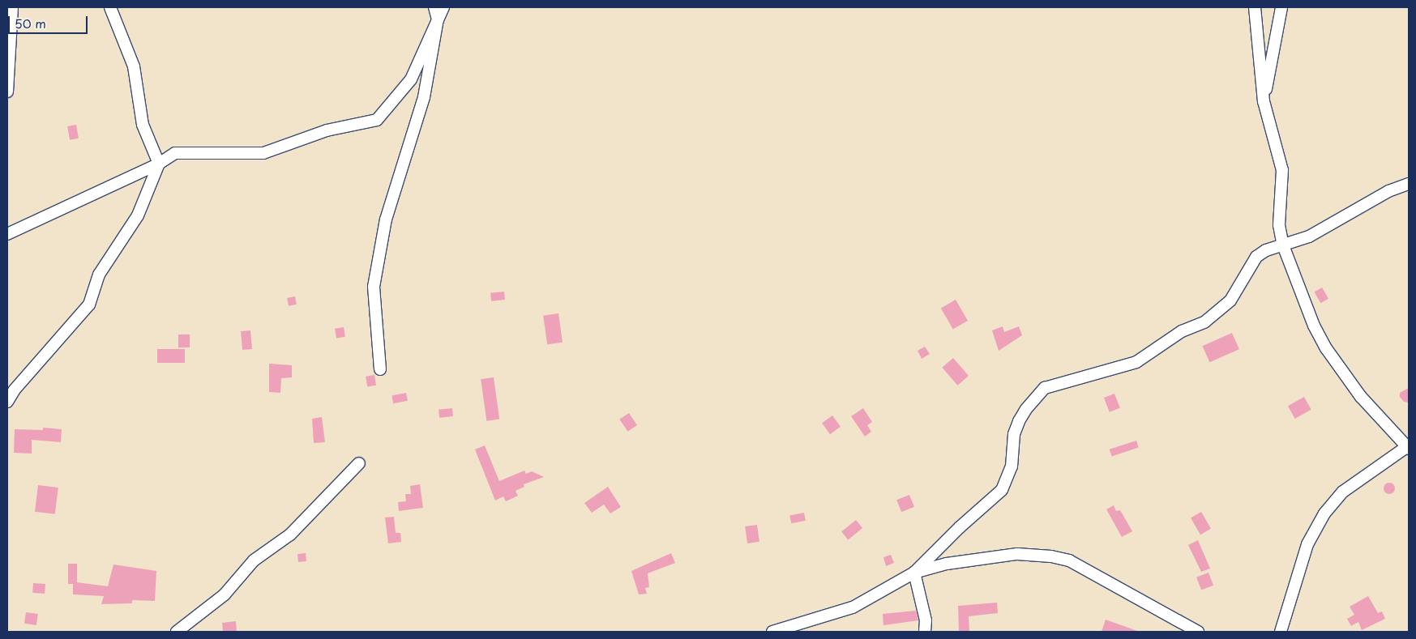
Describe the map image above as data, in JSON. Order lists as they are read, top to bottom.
{
  "scale_bar": "50 m"
}
